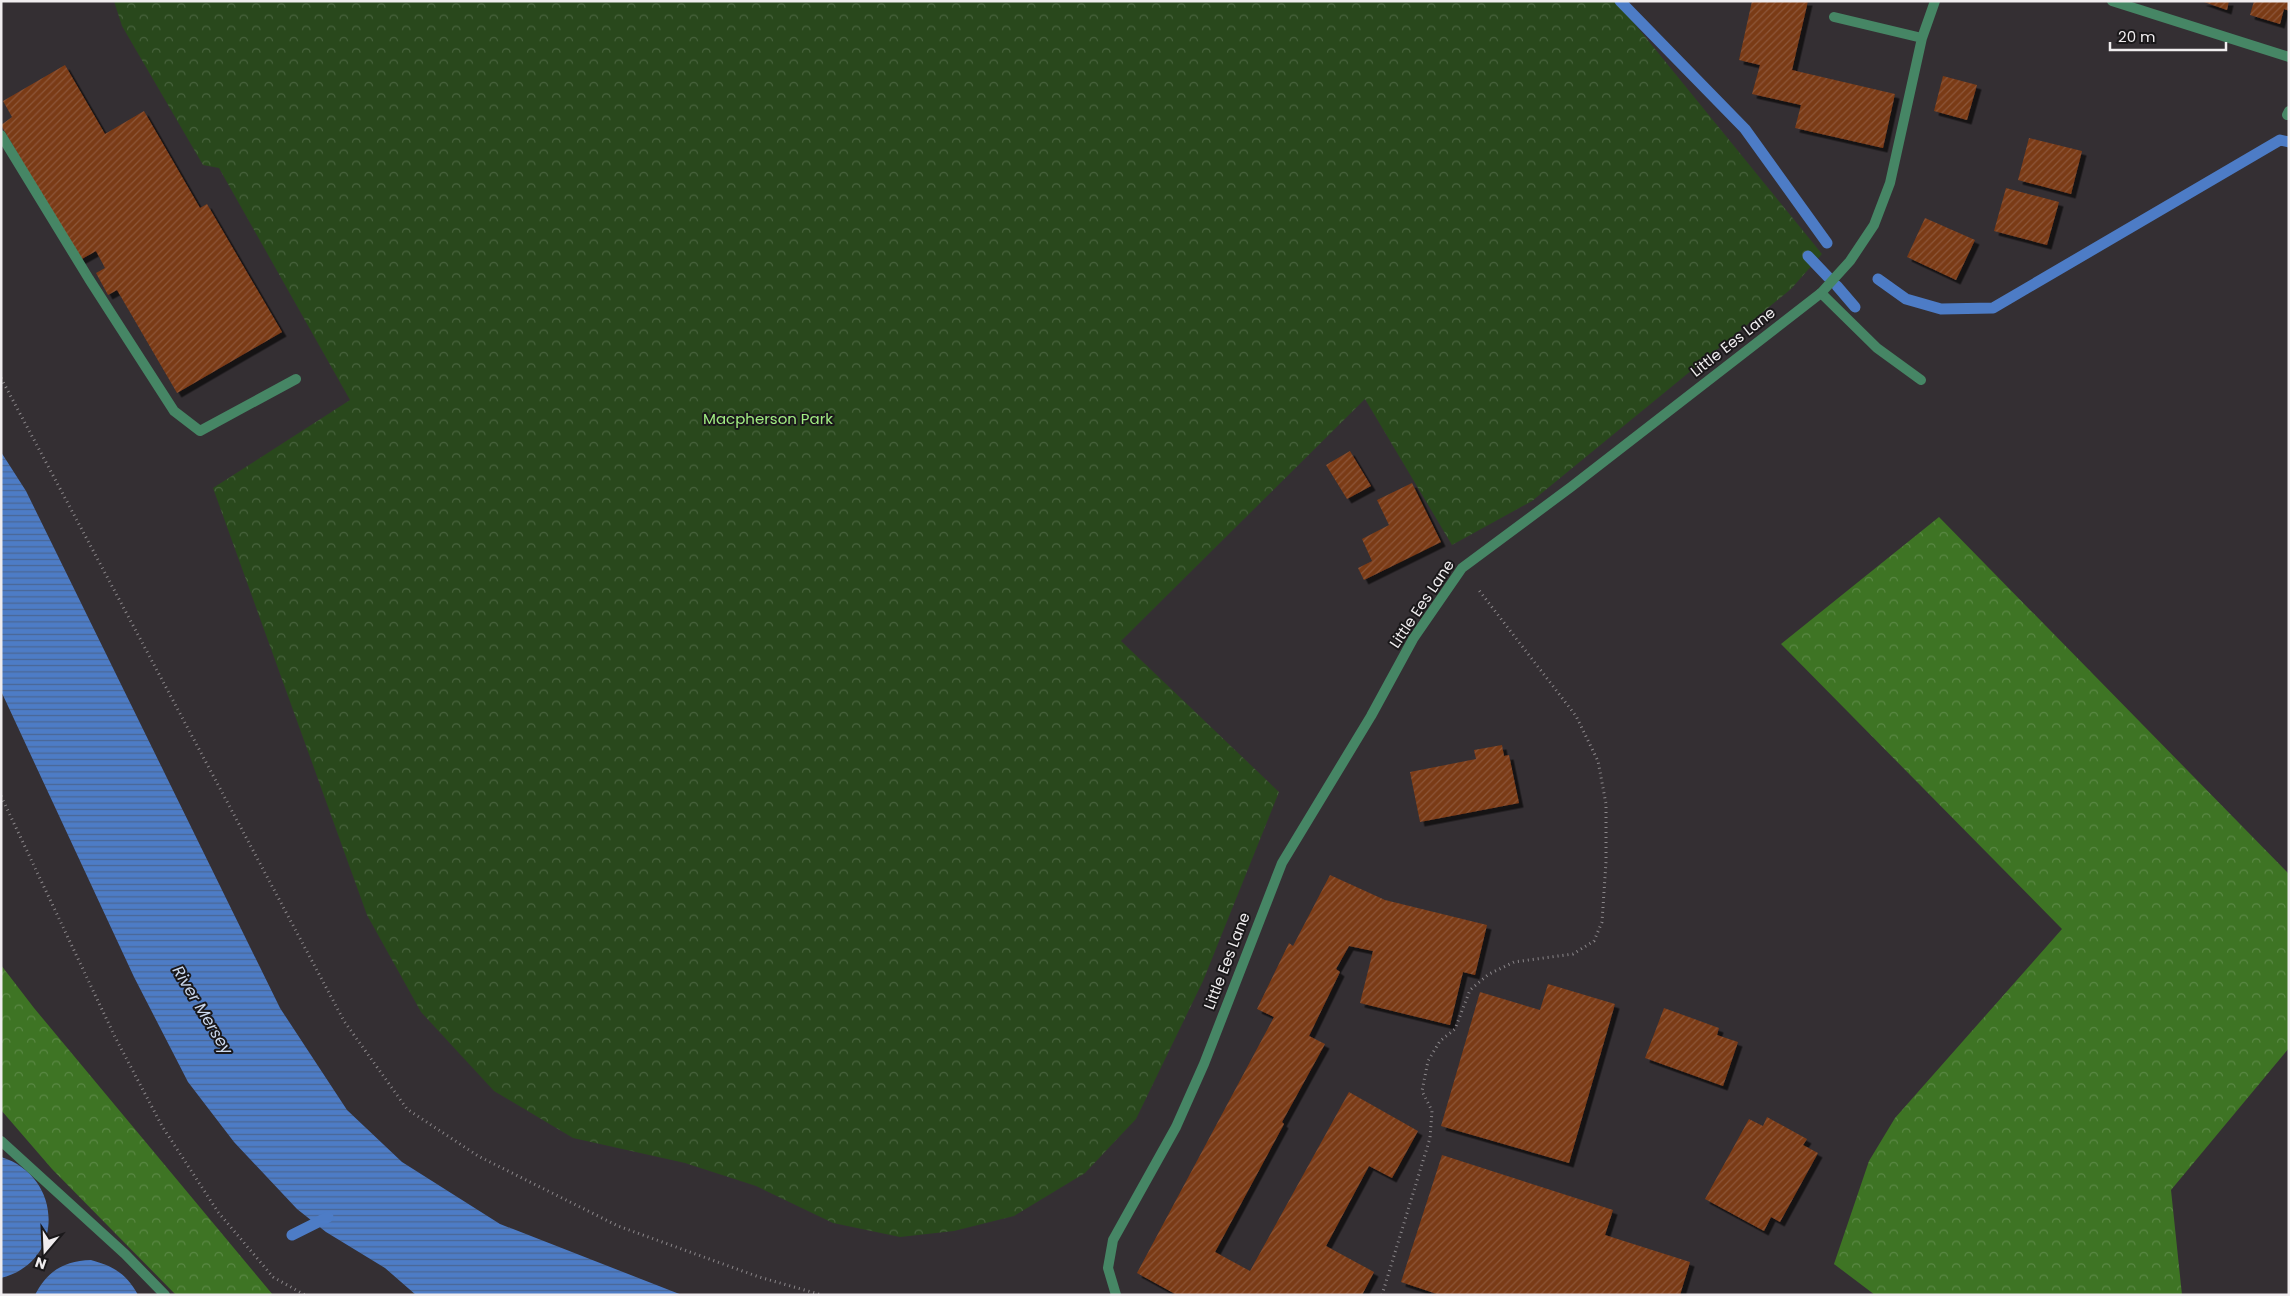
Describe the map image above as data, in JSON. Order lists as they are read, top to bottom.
{
  "streets": {
    "street": ["Little Ees Lane"]
  },
  "water": ["River Mersey"],
  "parks": ["Macpherson Park"],
  "scale_bar": "20 m",
  "north": "bottom"
}
